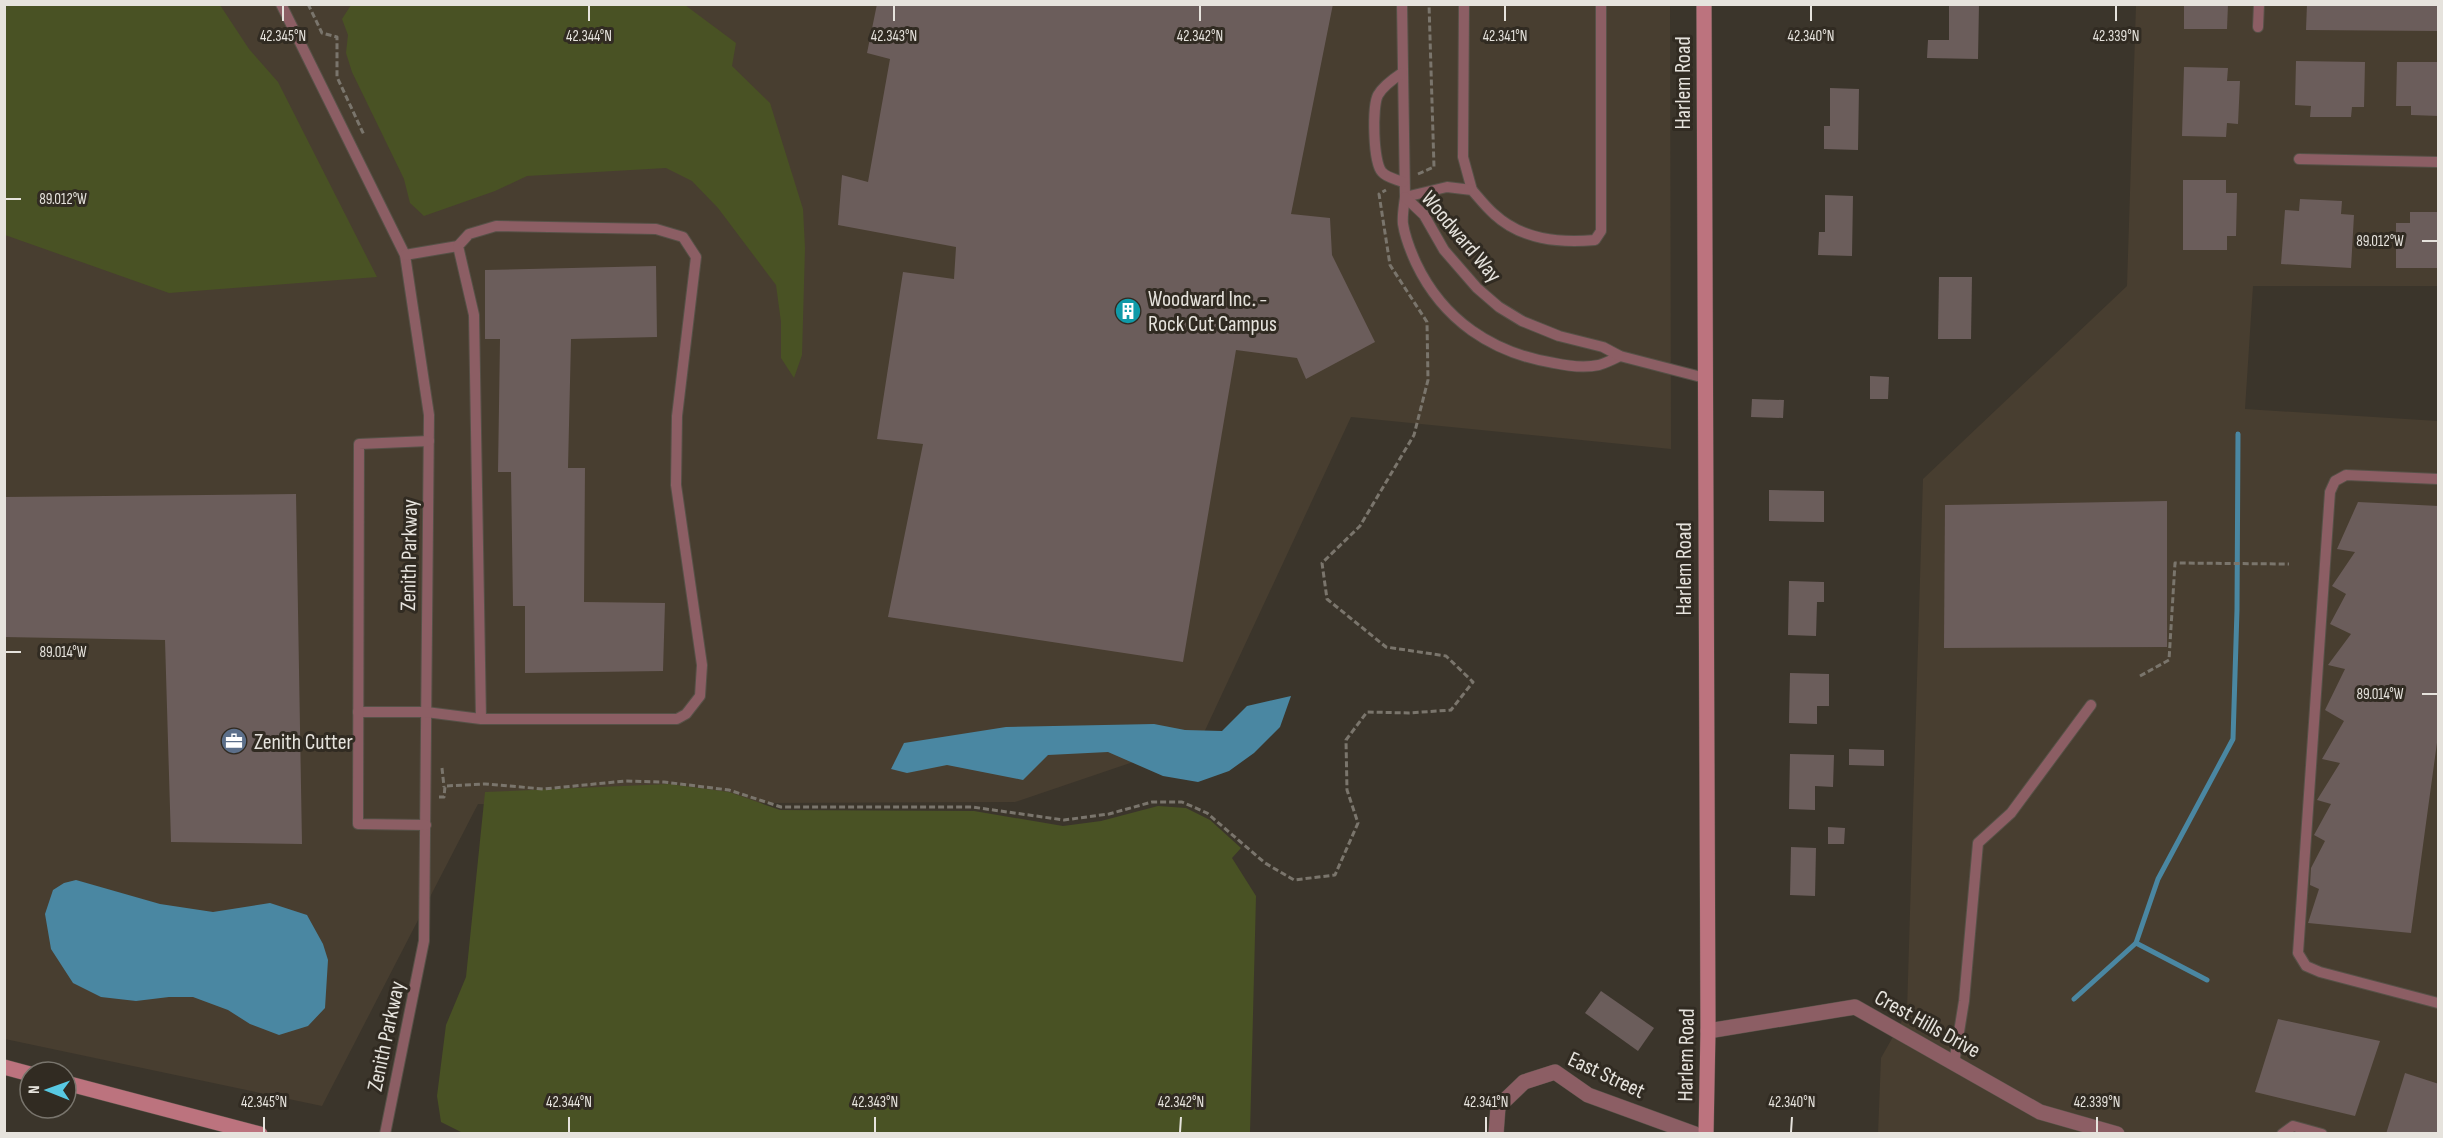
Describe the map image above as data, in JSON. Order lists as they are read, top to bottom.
{
  "streets": {
    "main road": ["Harlem Road"],
    "street": ["Crest Hills Drive", "East Street"],
    "lane": ["Woodward Way", "Zenith Parkway"]
  },
  "crossings": [
    ["Harlem Road", "Woodward Way"],
    ["Harlem Road", "Crest Hills Drive"]
  ],
  "places": {
    "building": ["Woodward Inc. - Rock Cut Campus"],
    "office": ["Zenith Cutter"]
  },
  "north": "left",
  "coordinates": [
    "42.345°N",
    "42.344°N",
    "42.343°N",
    "42.342°N",
    "42.341°N",
    "42.340°N",
    "42.339°N",
    "89.012°W",
    "89.014°W"
  ]
}
